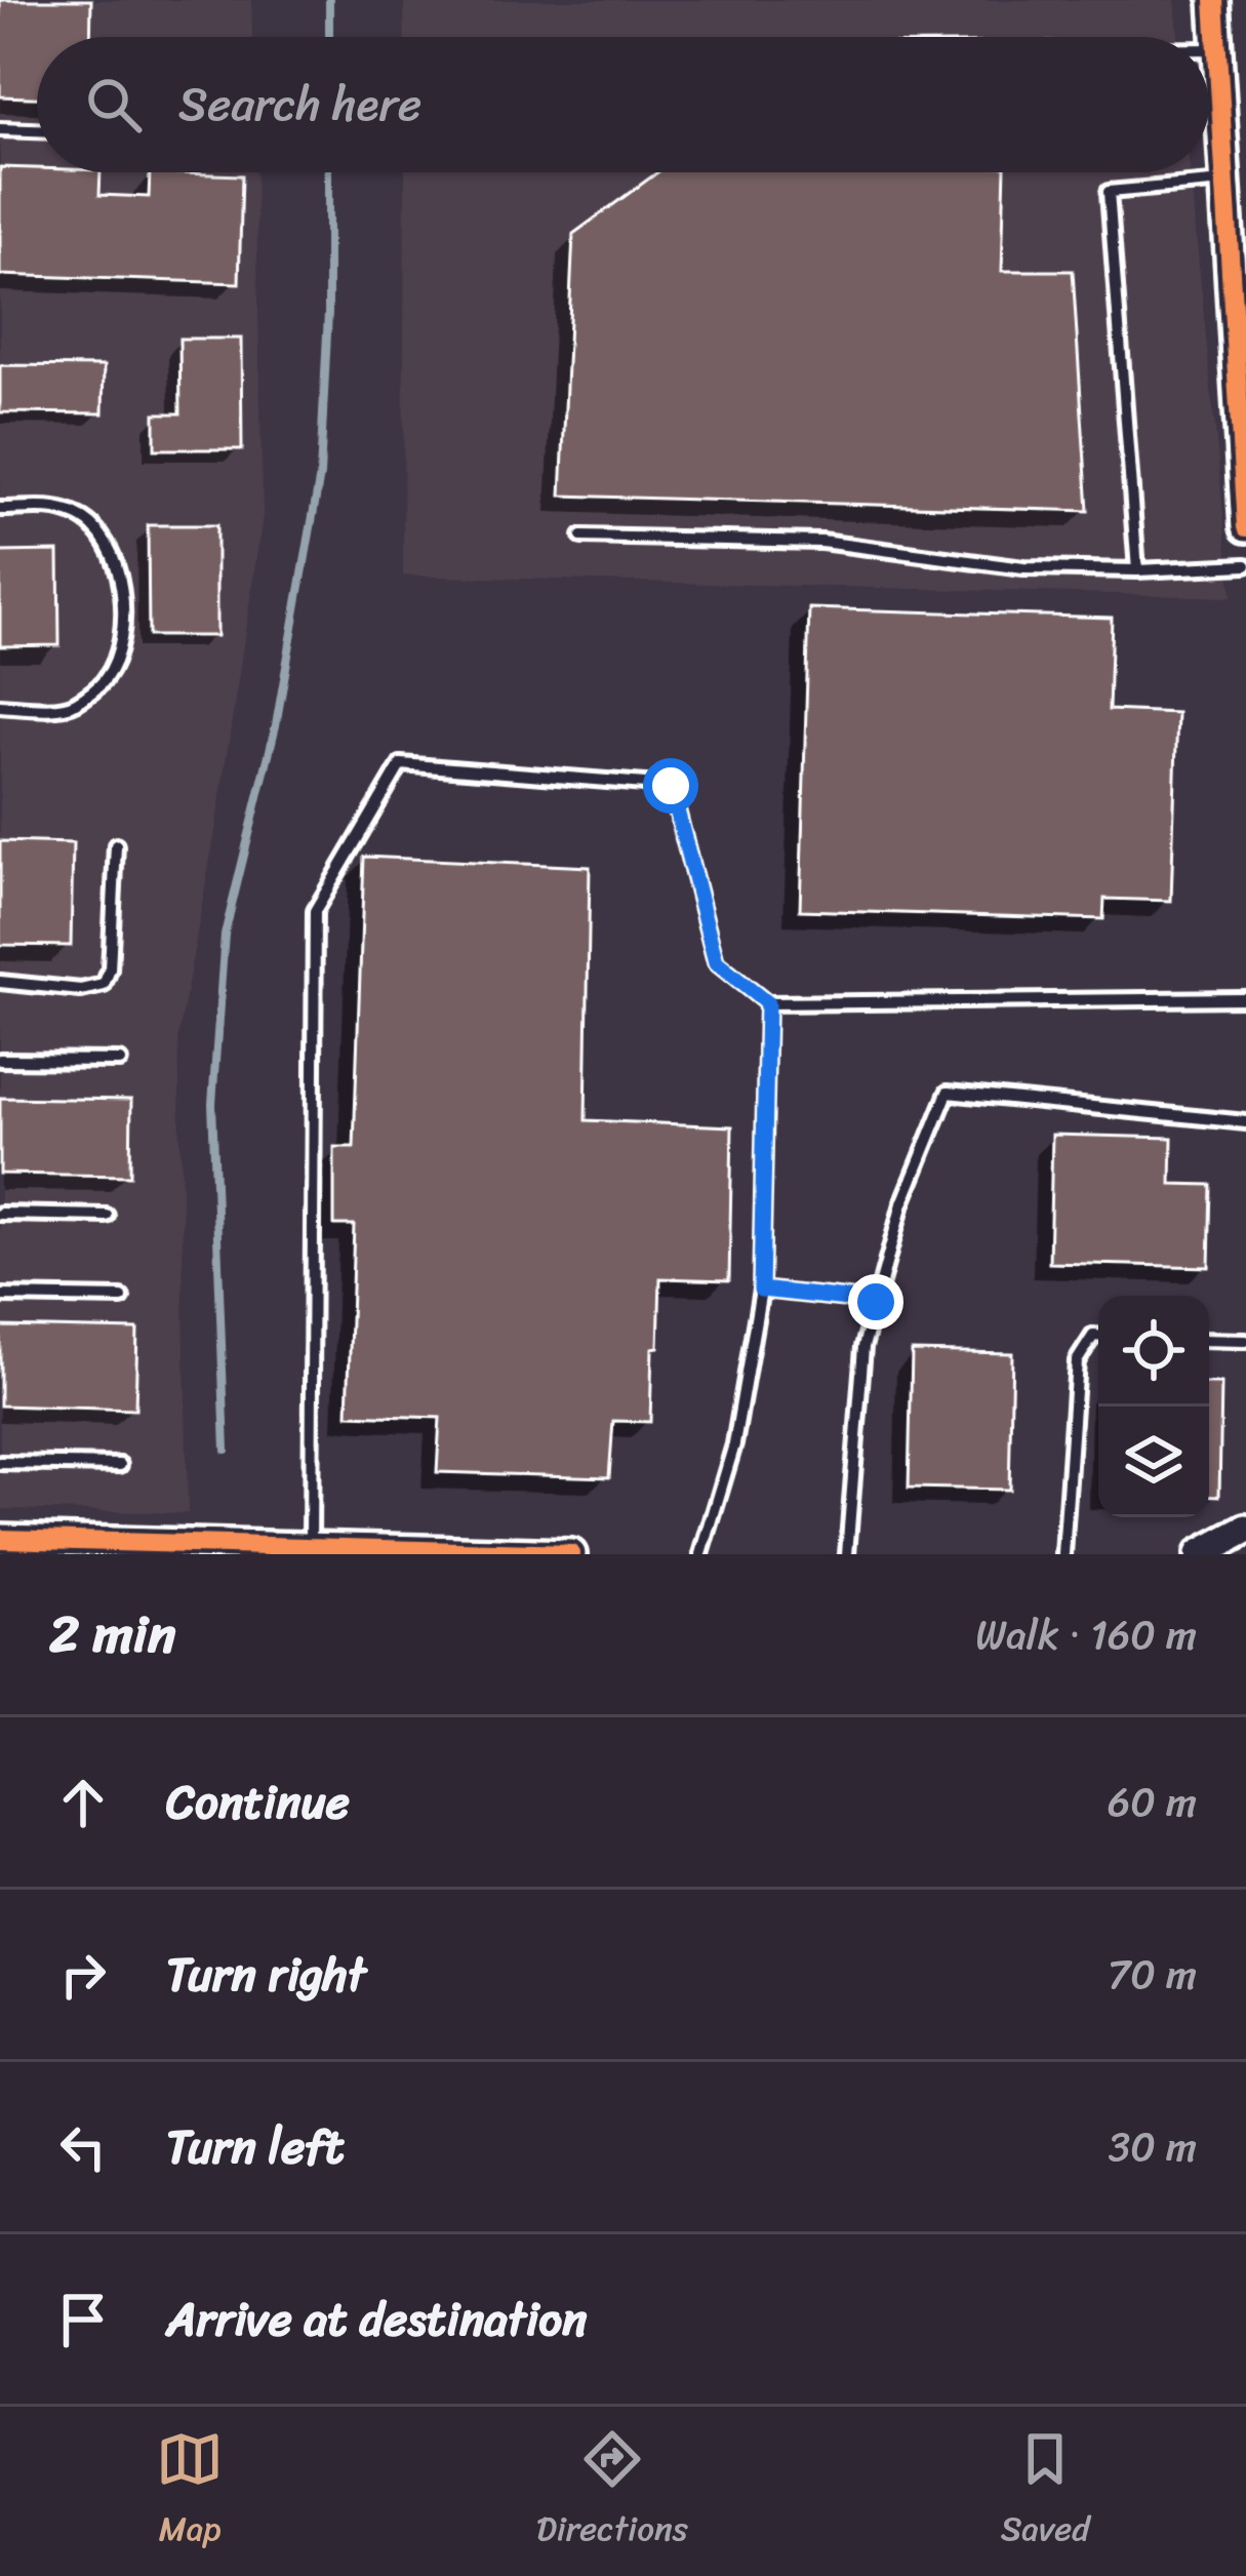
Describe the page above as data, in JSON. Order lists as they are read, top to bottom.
{
  "page": {
    "search": "Search here",
    "heading": ["2 min", "Walk · 160 m"],
    "list": [
      ["Continue", "60 m"],
      ["Turn right", "70 m"],
      ["Turn left", "30 m"],
      "Arrive at destination"
    ],
    "nav": ["Map", "Directions", "Saved"]
  }
}
